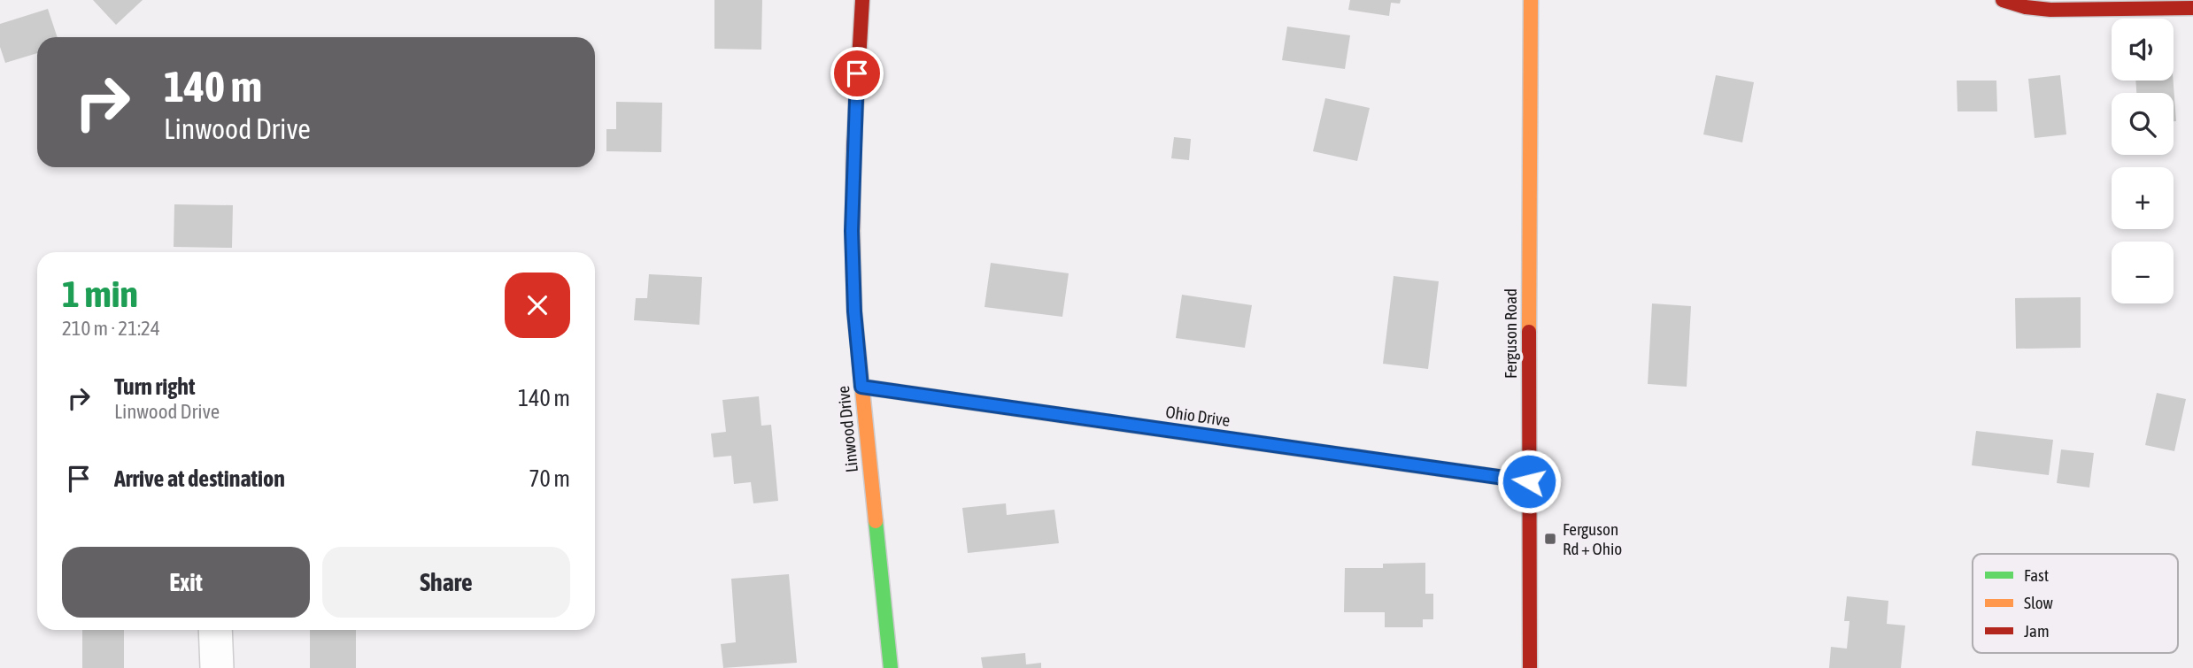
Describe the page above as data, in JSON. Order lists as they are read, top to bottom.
{
  "streets": {
    "street": ["Ferguson Road", "Ohio Drive", "Linwood Drive"]
  },
  "crossings": [
    ["Ferguson Road", "Ohio Drive"],
    ["Ohio Drive", "Linwood Drive"]
  ],
  "places": {
    "transit": ["Ferguson Rd + Ohio"]
  },
  "legend": ["Fast", "Slow", "Jam"],
  "page": {
    "map_buttons": ["+", "−"],
    "turn": ["140 m", "Linwood Drive"],
    "heading": ["1 min", "210 m · 21:24"],
    "list": [
      {
        "name": "Turn right",
        "note": "Linwood Drive",
        "value": "140 m"
      },
      {
        "name": "Arrive at destination",
        "value": "70 m"
      }
    ],
    "buttons": ["Exit", "Share"]
  }
}
